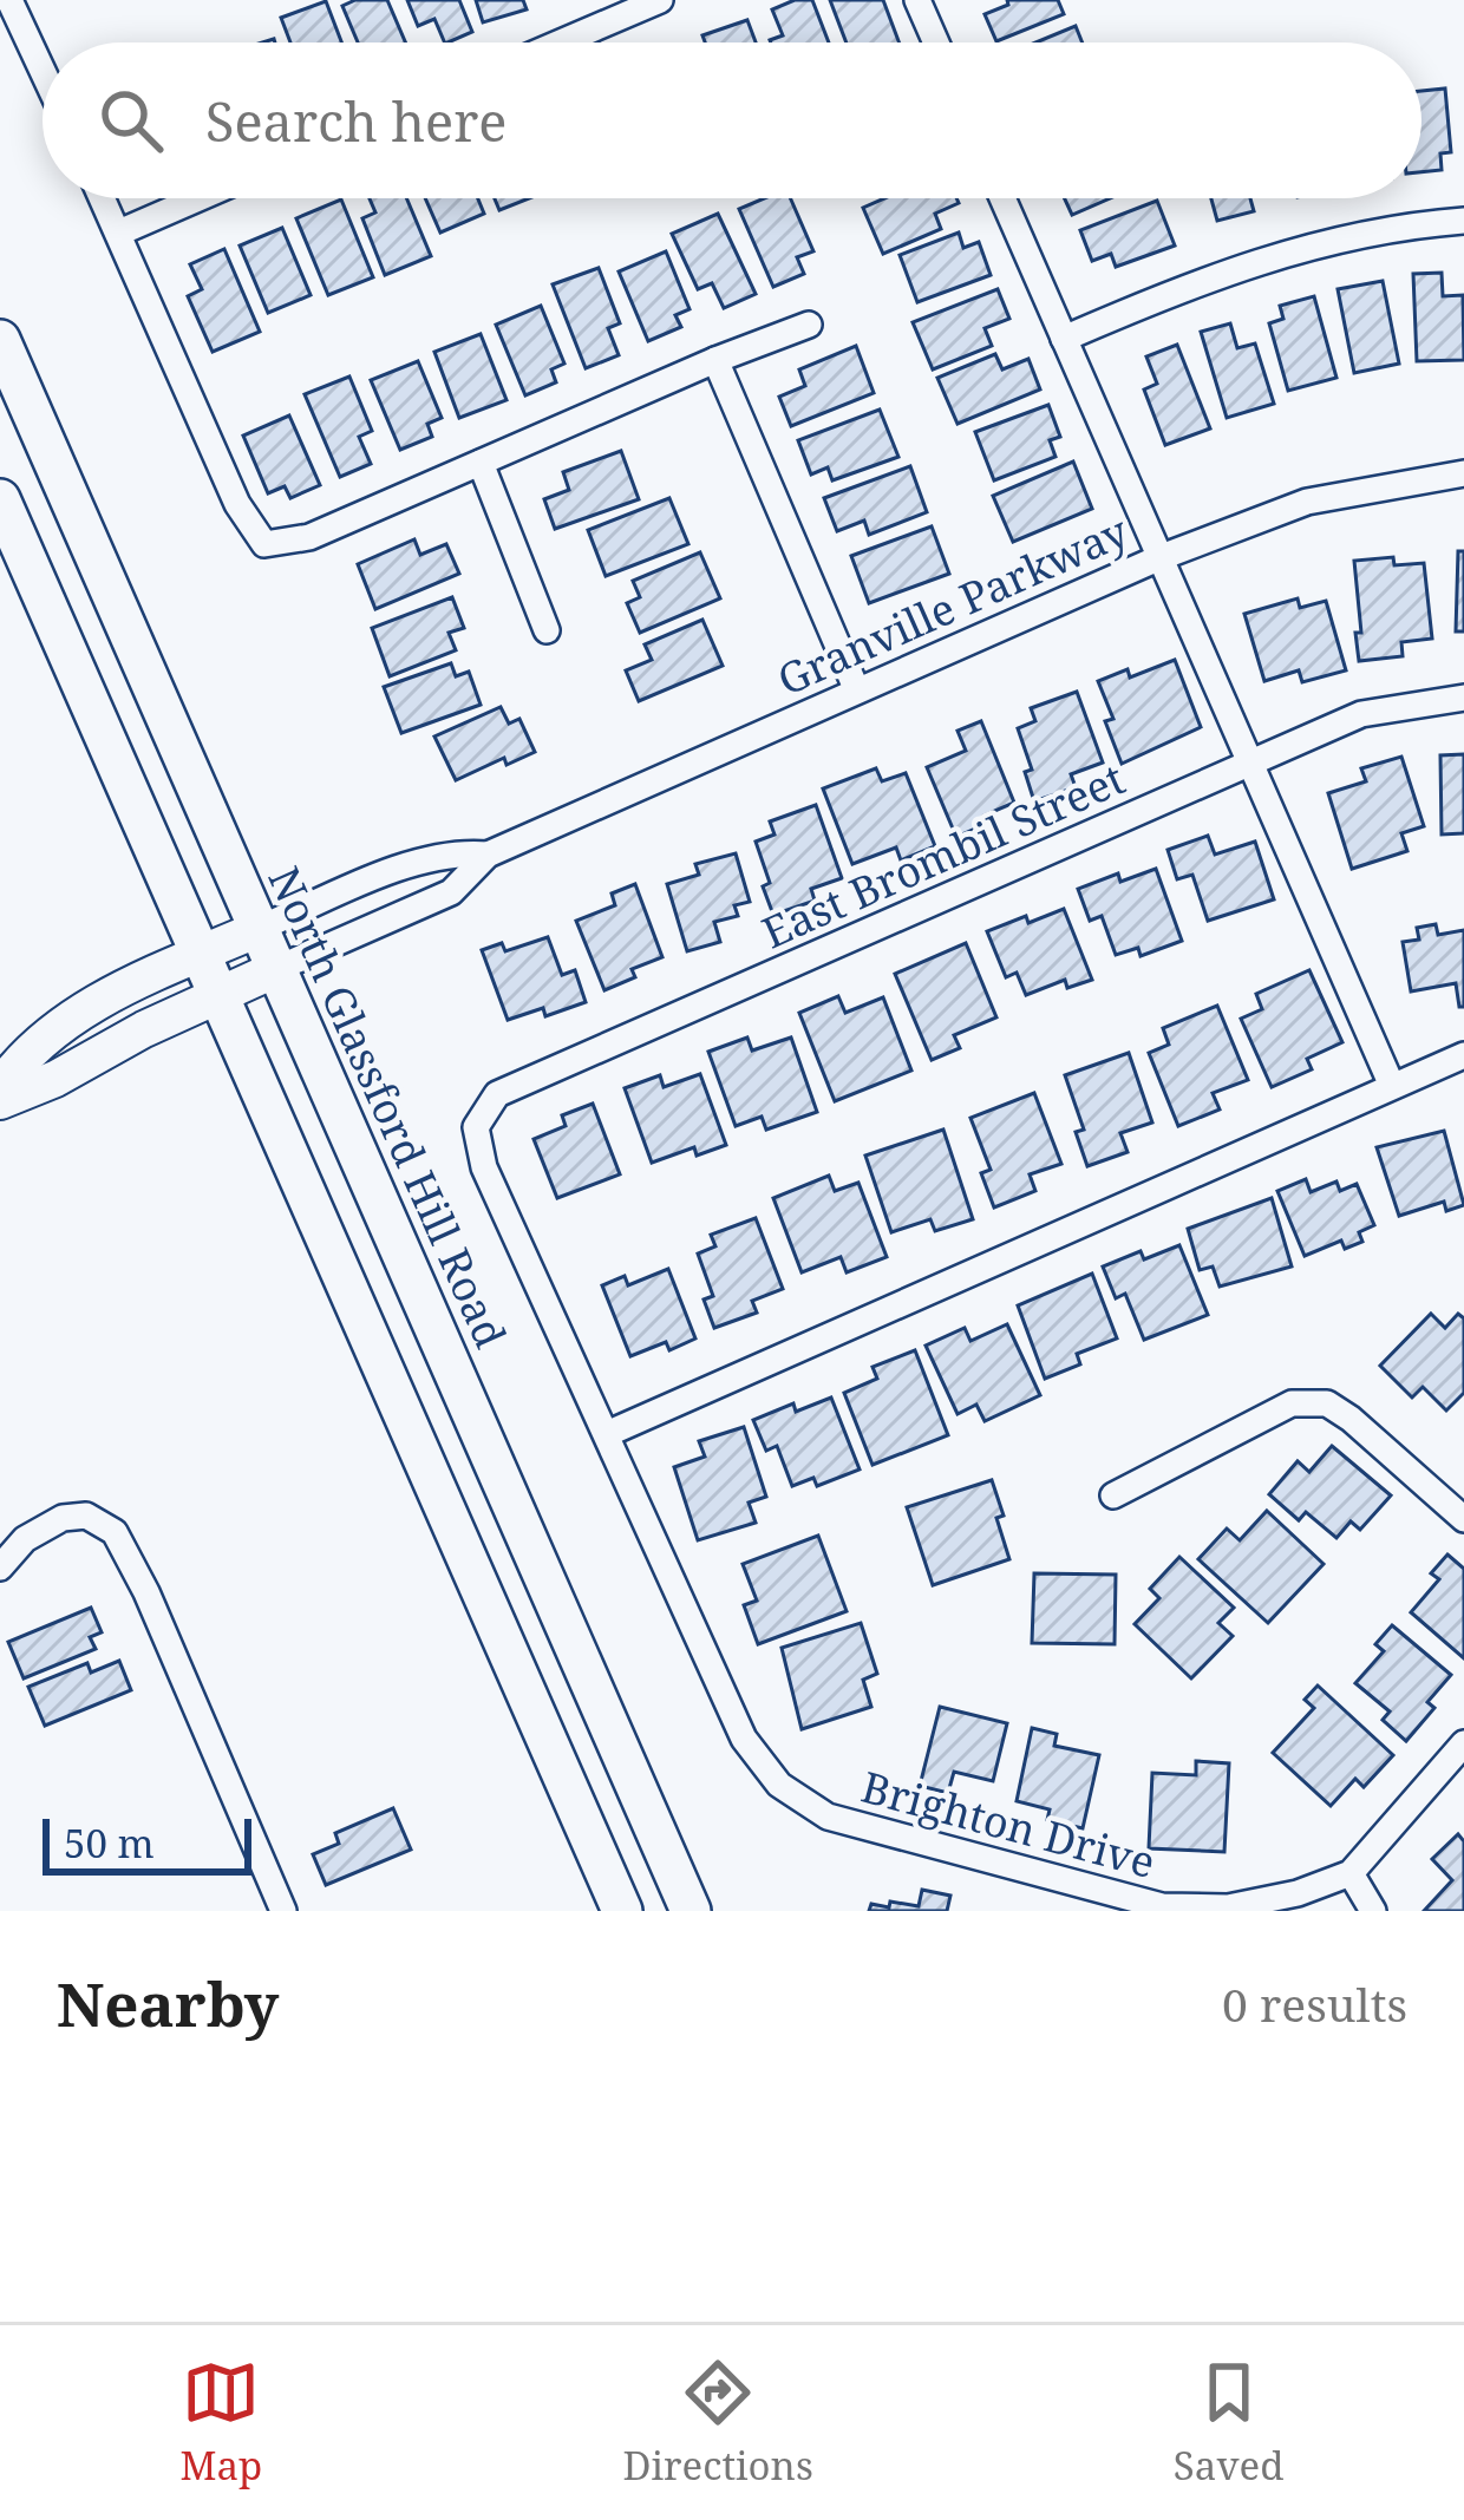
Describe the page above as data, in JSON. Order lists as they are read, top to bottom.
{
  "streets": {
    "main road": ["North Glassford Hill Road"],
    "street": ["Granville Parkway", "East Brombil Street", "Brighton Drive"]
  },
  "crossings": [
    ["Granville Parkway", "North Glassford Hill Road"],
    ["East Brombil Street", "Brighton Drive"]
  ],
  "scale_bar": "50 m",
  "page": {
    "search": "Search here",
    "scale": "50 m",
    "heading": ["Nearby", "0 results"],
    "nav": ["Map", "Directions", "Saved"]
  }
}
